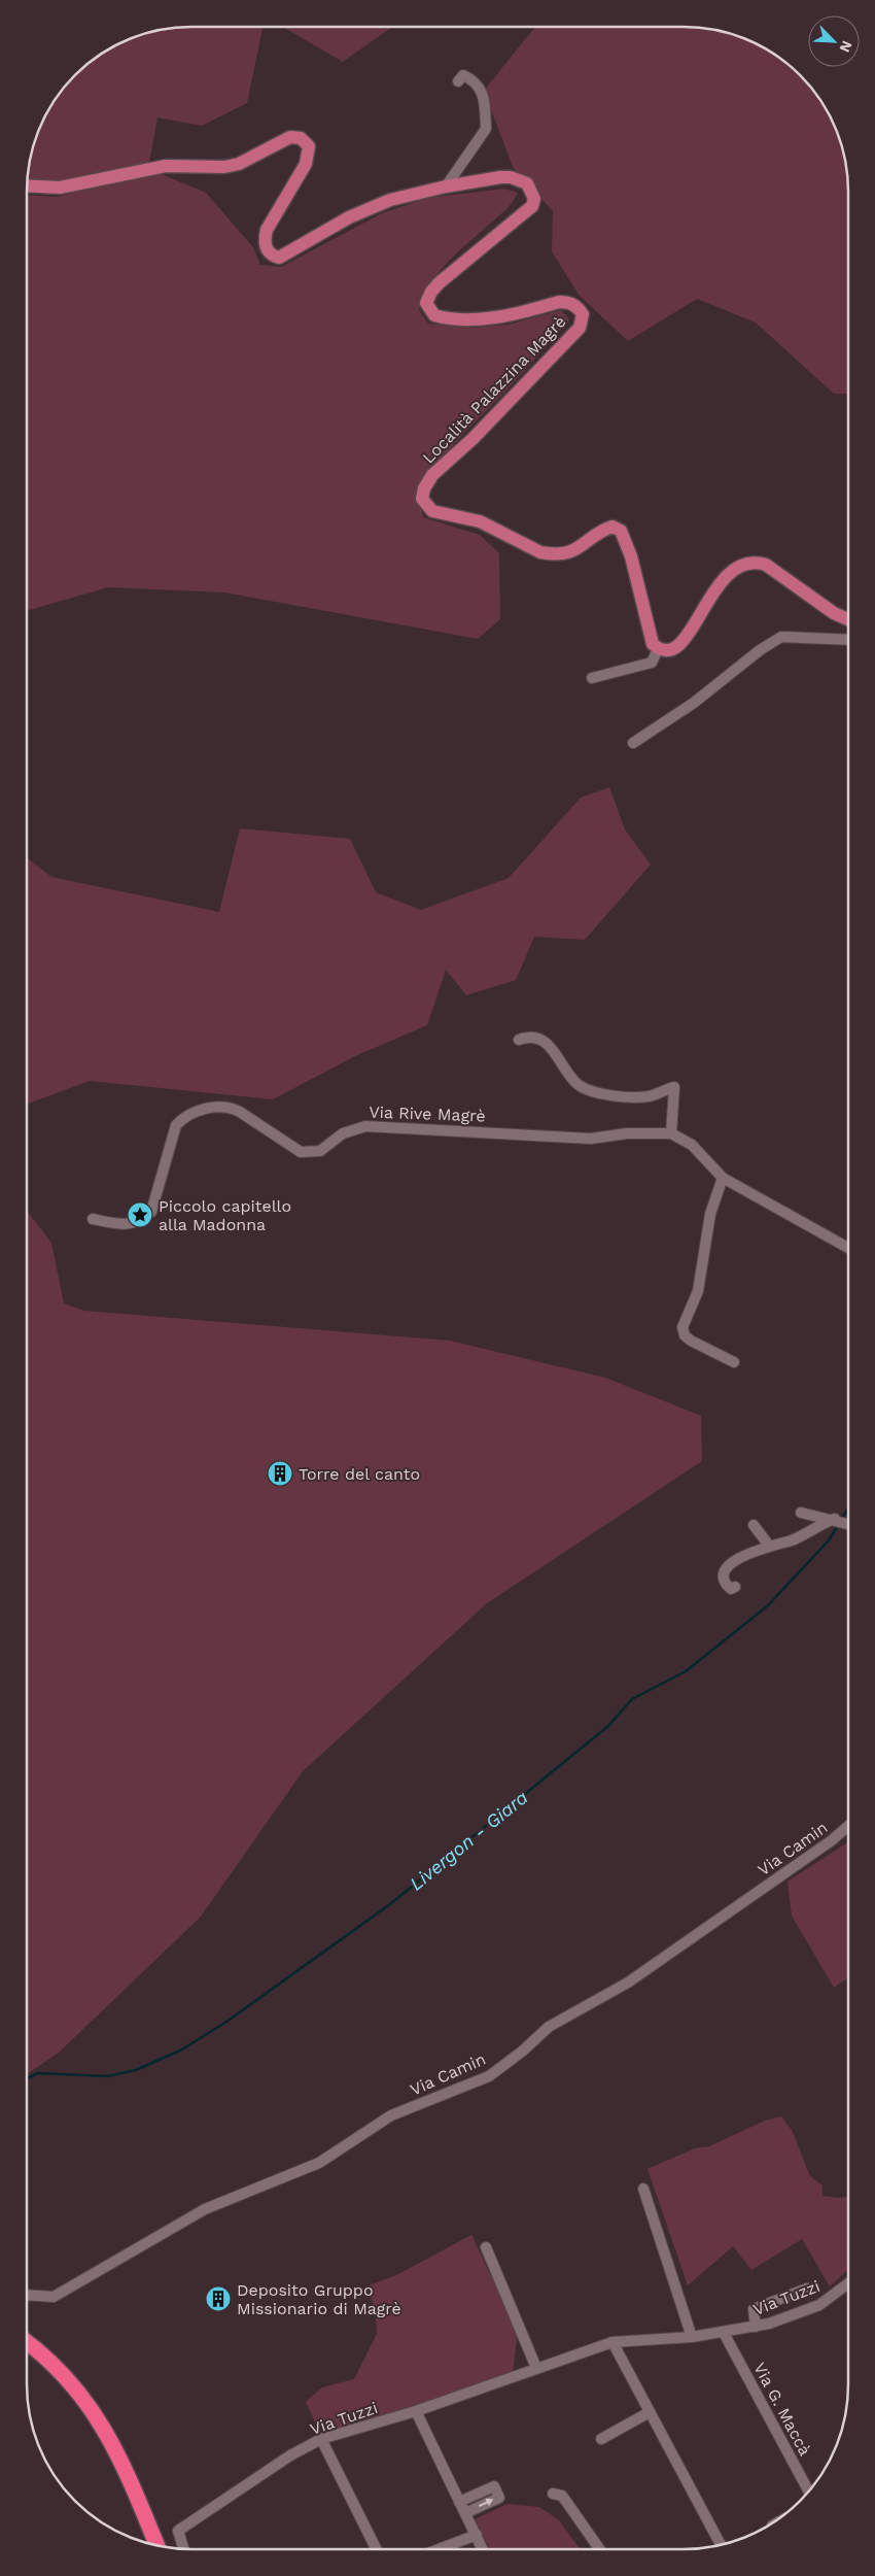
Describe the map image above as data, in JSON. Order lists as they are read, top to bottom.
{
  "streets": {
    "main road": ["Località Palazzina Magrè"],
    "street": [
      "Via Rive Magrè",
      "Via Camin",
      "Via Tuzzi",
      "Via G. Maccà"
    ]
  },
  "crossings": [
    ["Via Tuzzi", "Via G. Maccà"]
  ],
  "water": ["Livergon - Giara"],
  "places": {
    "place": ["Piccolo capitello alla Madonna"],
    "building": ["Torre del canto", "Deposito Gruppo Missionario di Magrè"]
  },
  "north": "bottom right"
}
